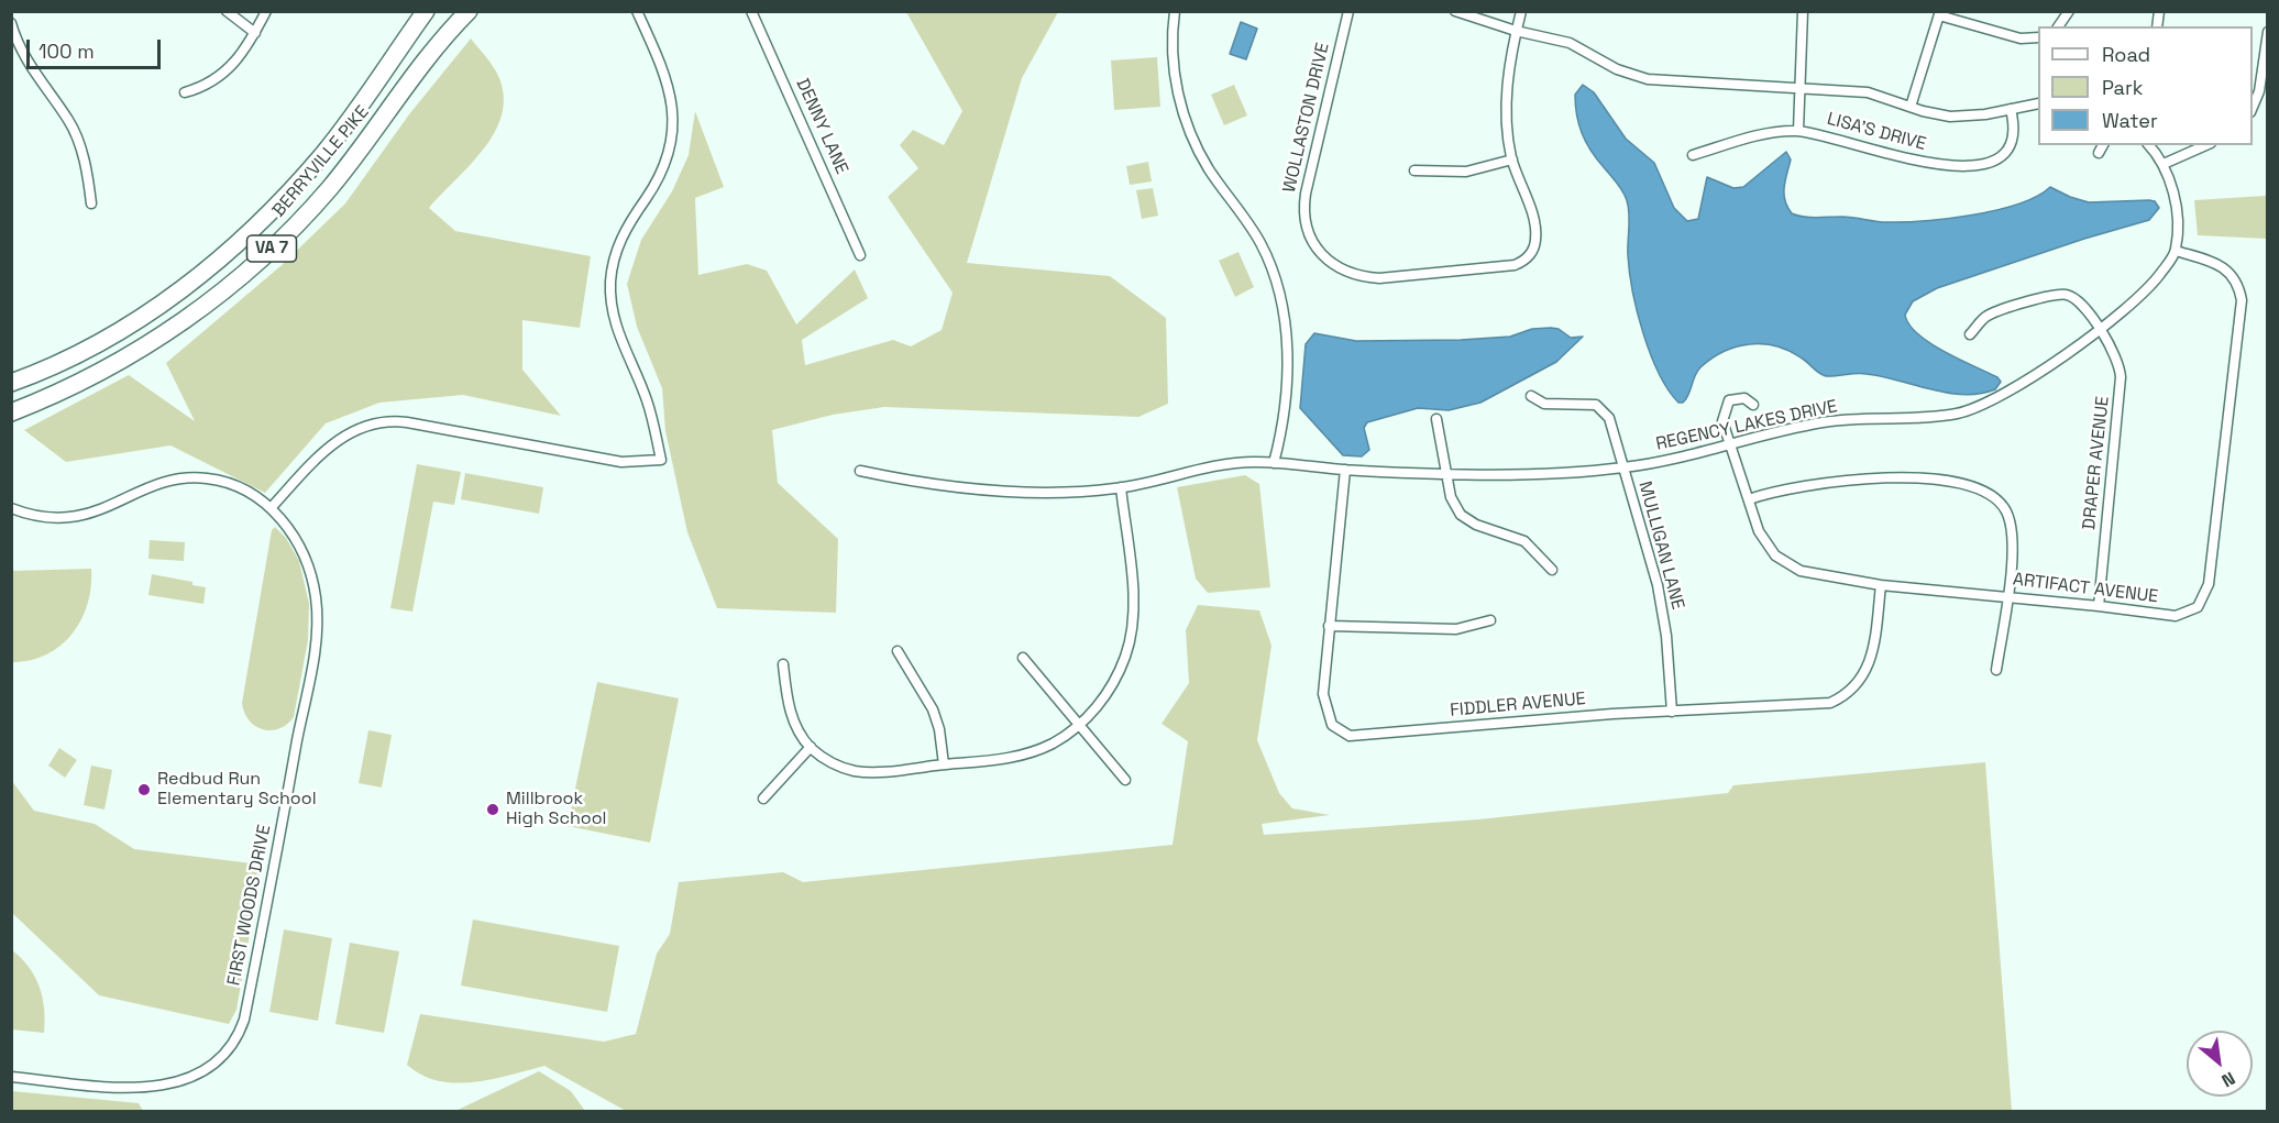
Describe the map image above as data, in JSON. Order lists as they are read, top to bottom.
{
  "streets": {
    "highway": ["BERRYVILLE PIKE", "VA 7"],
    "street": [
      "WOLLASTON DRIVE",
      "DENNY LANE",
      "LISA'S DRIVE",
      "REGENCY LAKES DRIVE",
      "DRAPER AVENUE",
      "MULLIGAN LANE",
      "ARTIFACT AVENUE",
      "FIDDLER AVENUE",
      "FIRST WOODS DRIVE"
    ]
  },
  "crossings": [
    ["REGENCY LAKES DRIVE", "DRAPER AVENUE"],
    ["REGENCY LAKES DRIVE", "MULLIGAN LANE"],
    ["REGENCY LAKES DRIVE", "ARTIFACT AVENUE"],
    ["REGENCY LAKES DRIVE", "FIDDLER AVENUE"],
    ["DRAPER AVENUE", "ARTIFACT AVENUE"],
    ["MULLIGAN LANE", "FIDDLER AVENUE"],
    ["ARTIFACT AVENUE", "FIDDLER AVENUE"]
  ],
  "places": ["Redbud Run Elementary School", "Millbrook High School"],
  "legend": ["Road", "Park", "Water"],
  "scale_bar": "100 m",
  "north": "bottom right"
}
